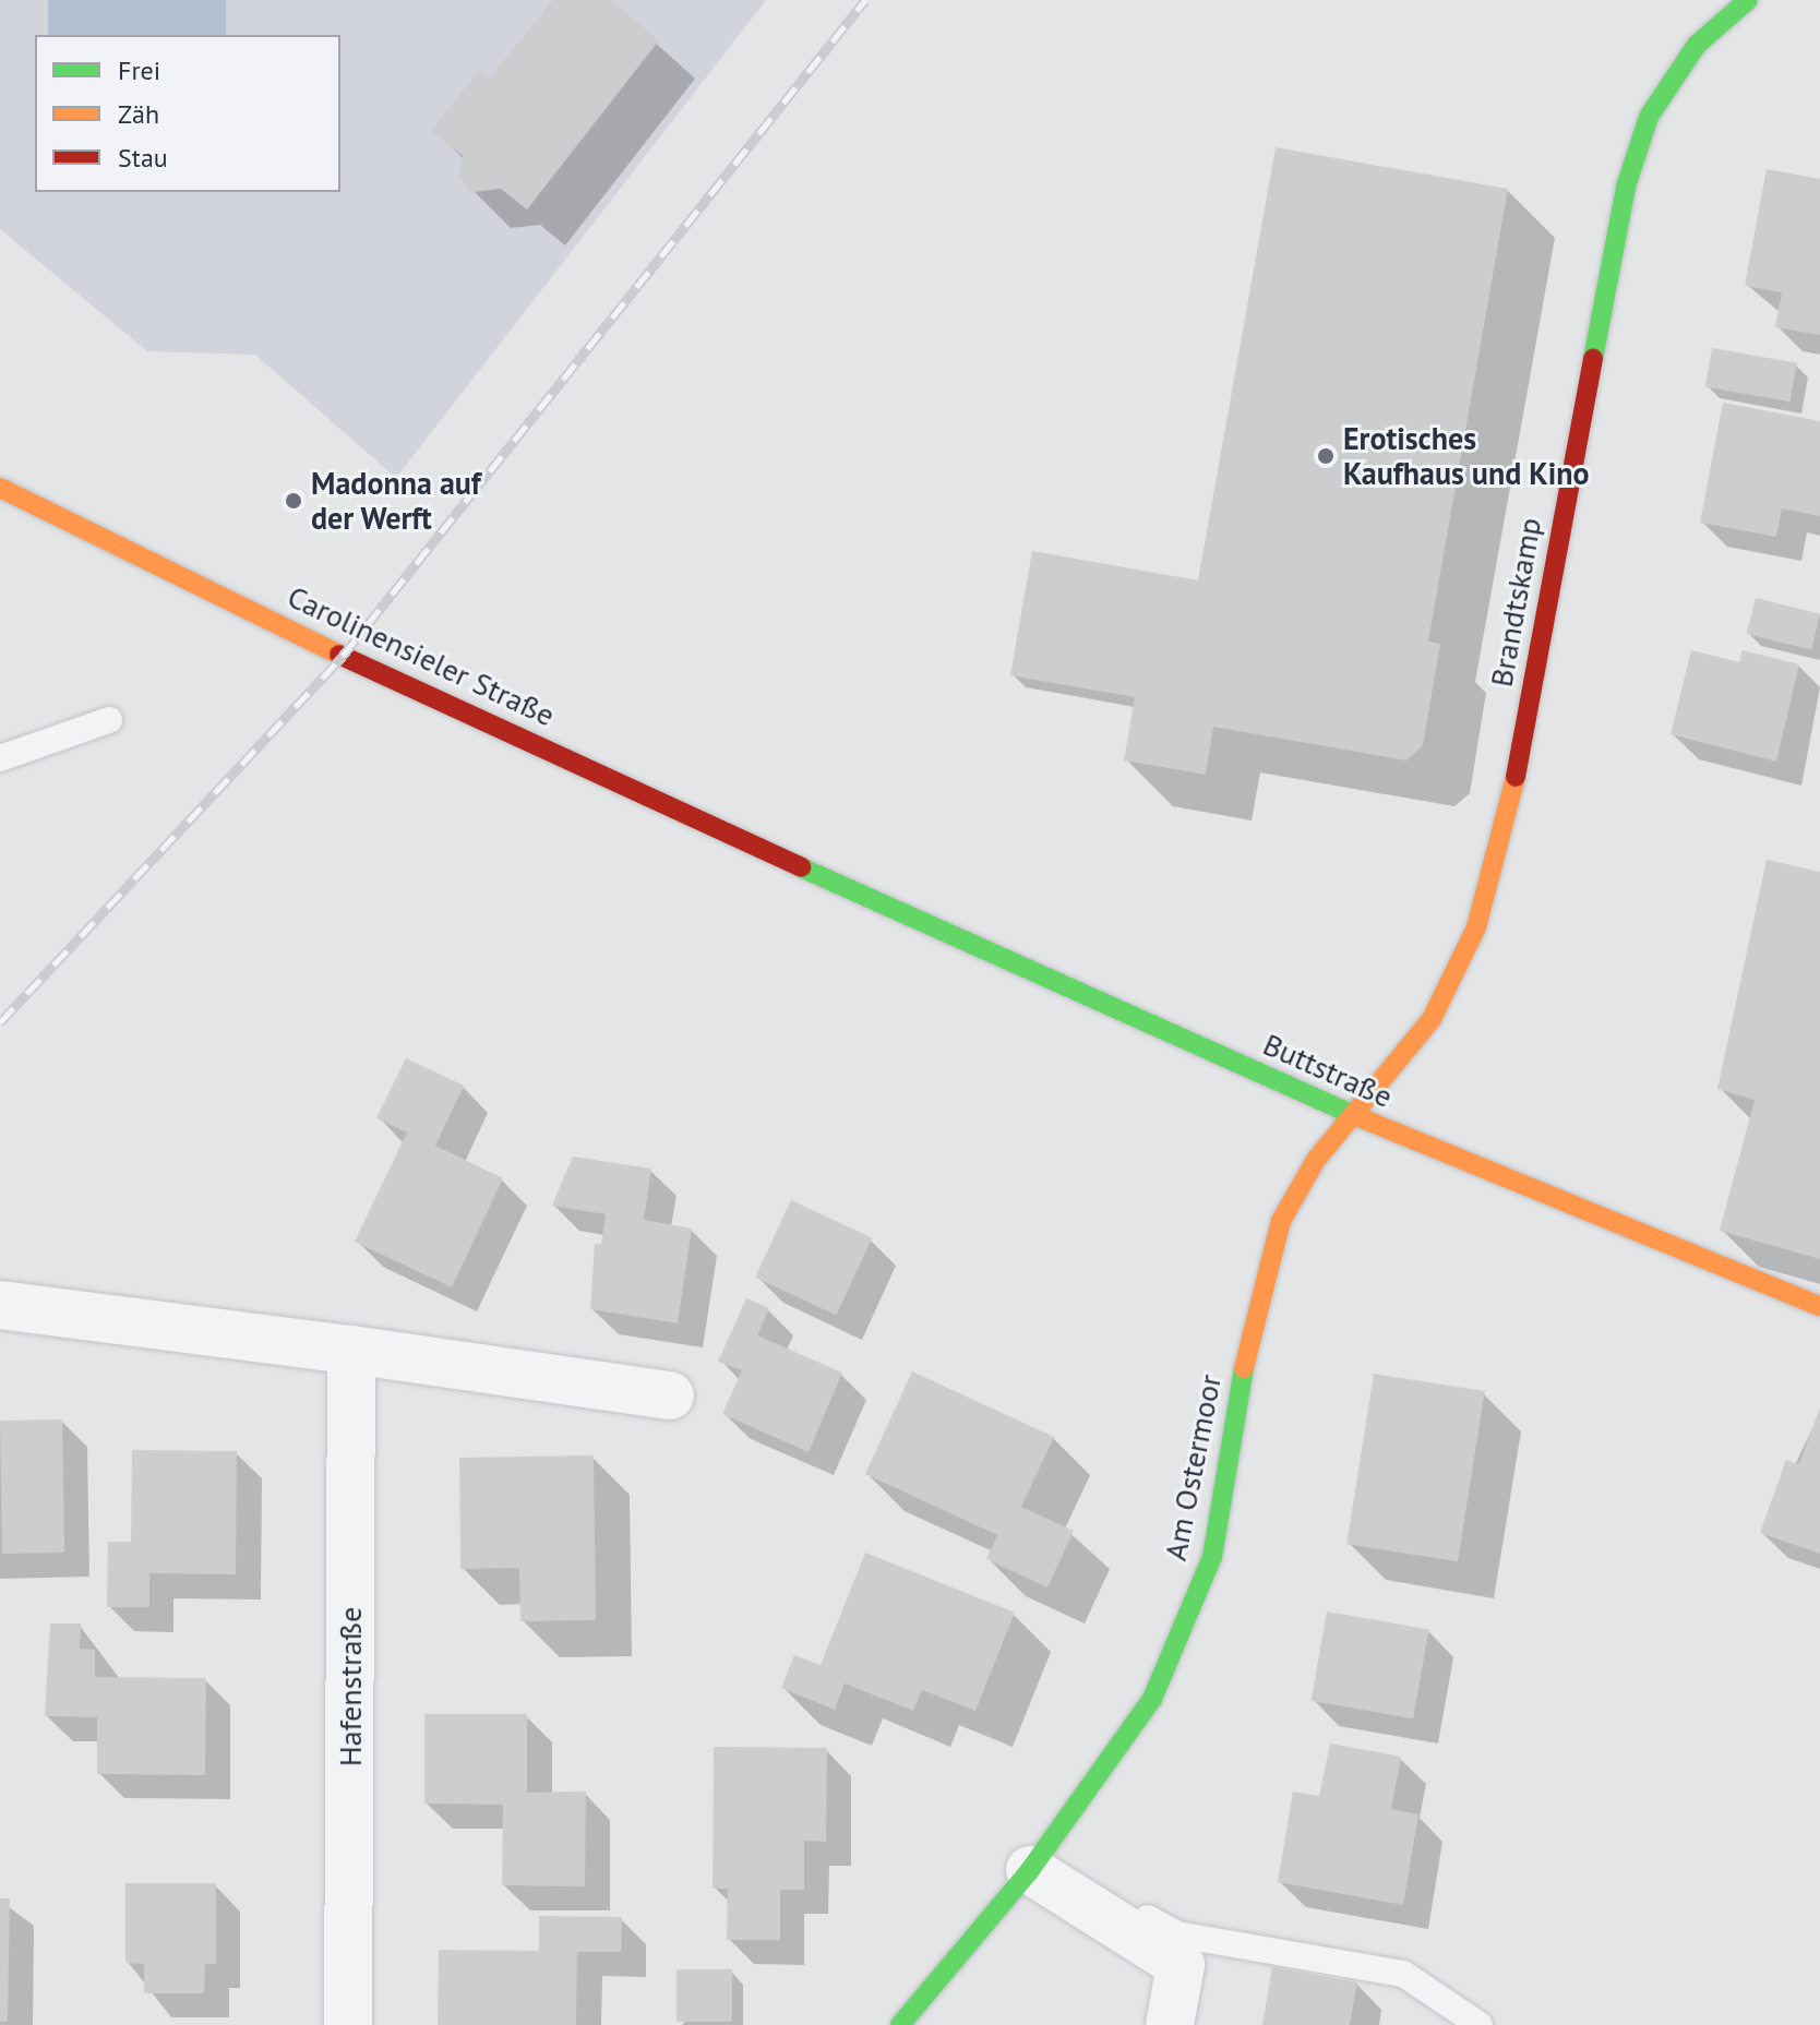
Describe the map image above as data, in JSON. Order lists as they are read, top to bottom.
{
  "streets": {
    "street": [
      "Brandtskamp",
      "Carolinensieler Straße",
      "Buttstraße",
      "Am Ostermoor",
      "Hafenstraße"
    ]
  },
  "crossings": [
    ["Brandtskamp", "Buttstraße"],
    ["Brandtskamp", "Am Ostermoor"],
    ["Carolinensieler Straße", "Buttstraße"],
    ["Buttstraße", "Am Ostermoor"]
  ],
  "places": ["Erotisches Kaufhaus und Kino", "Madonna auf der Werft"],
  "legend": ["Frei", "Zäh", "Stau"]
}
